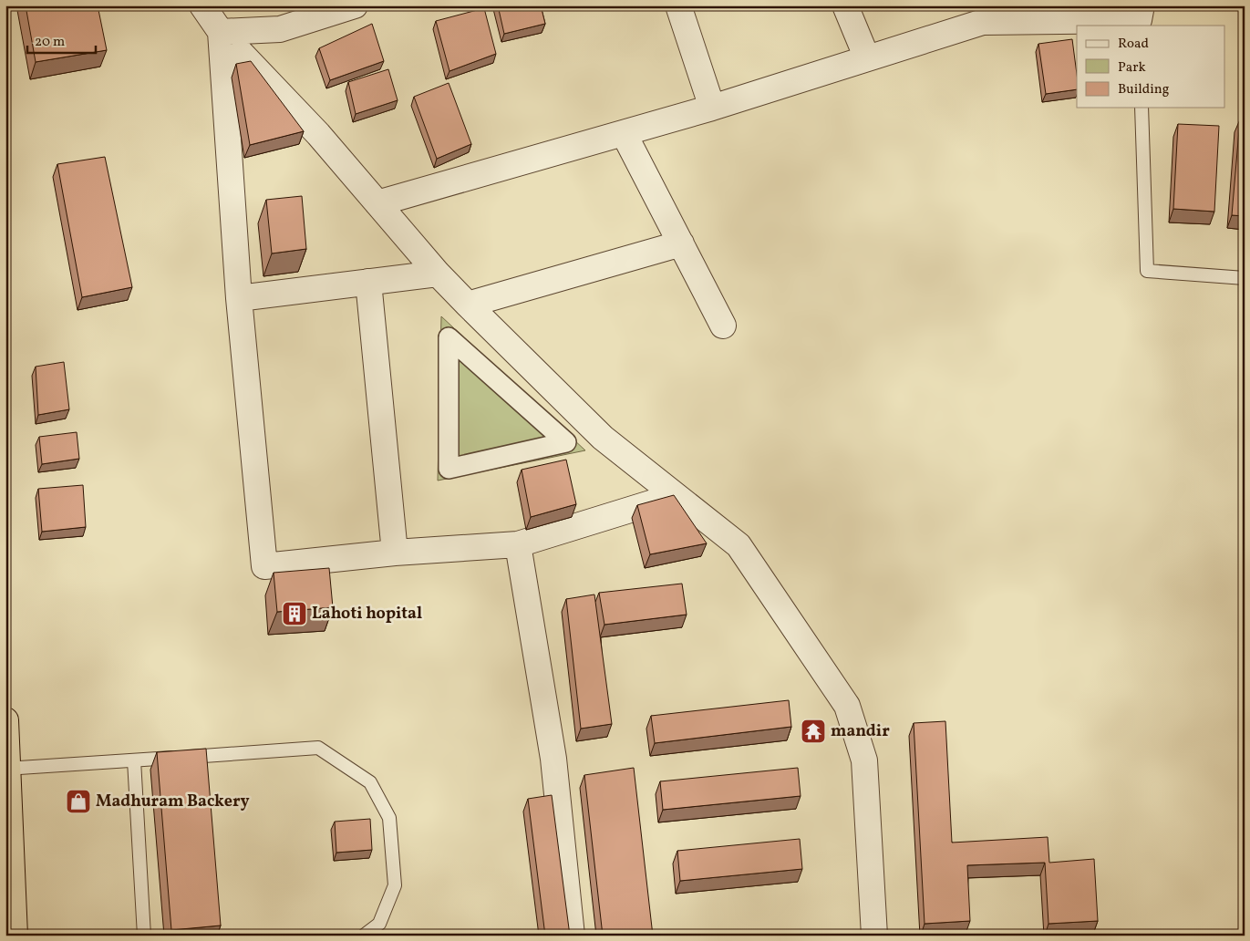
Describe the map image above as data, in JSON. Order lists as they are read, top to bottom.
{
  "places": {
    "building": ["Lahoti hopital"],
    "temple": ["mandir"],
    "shop": ["Madhuram Backery"]
  },
  "legend": ["Road", "Park", "Building"],
  "scale_bar": "20 m"
}
